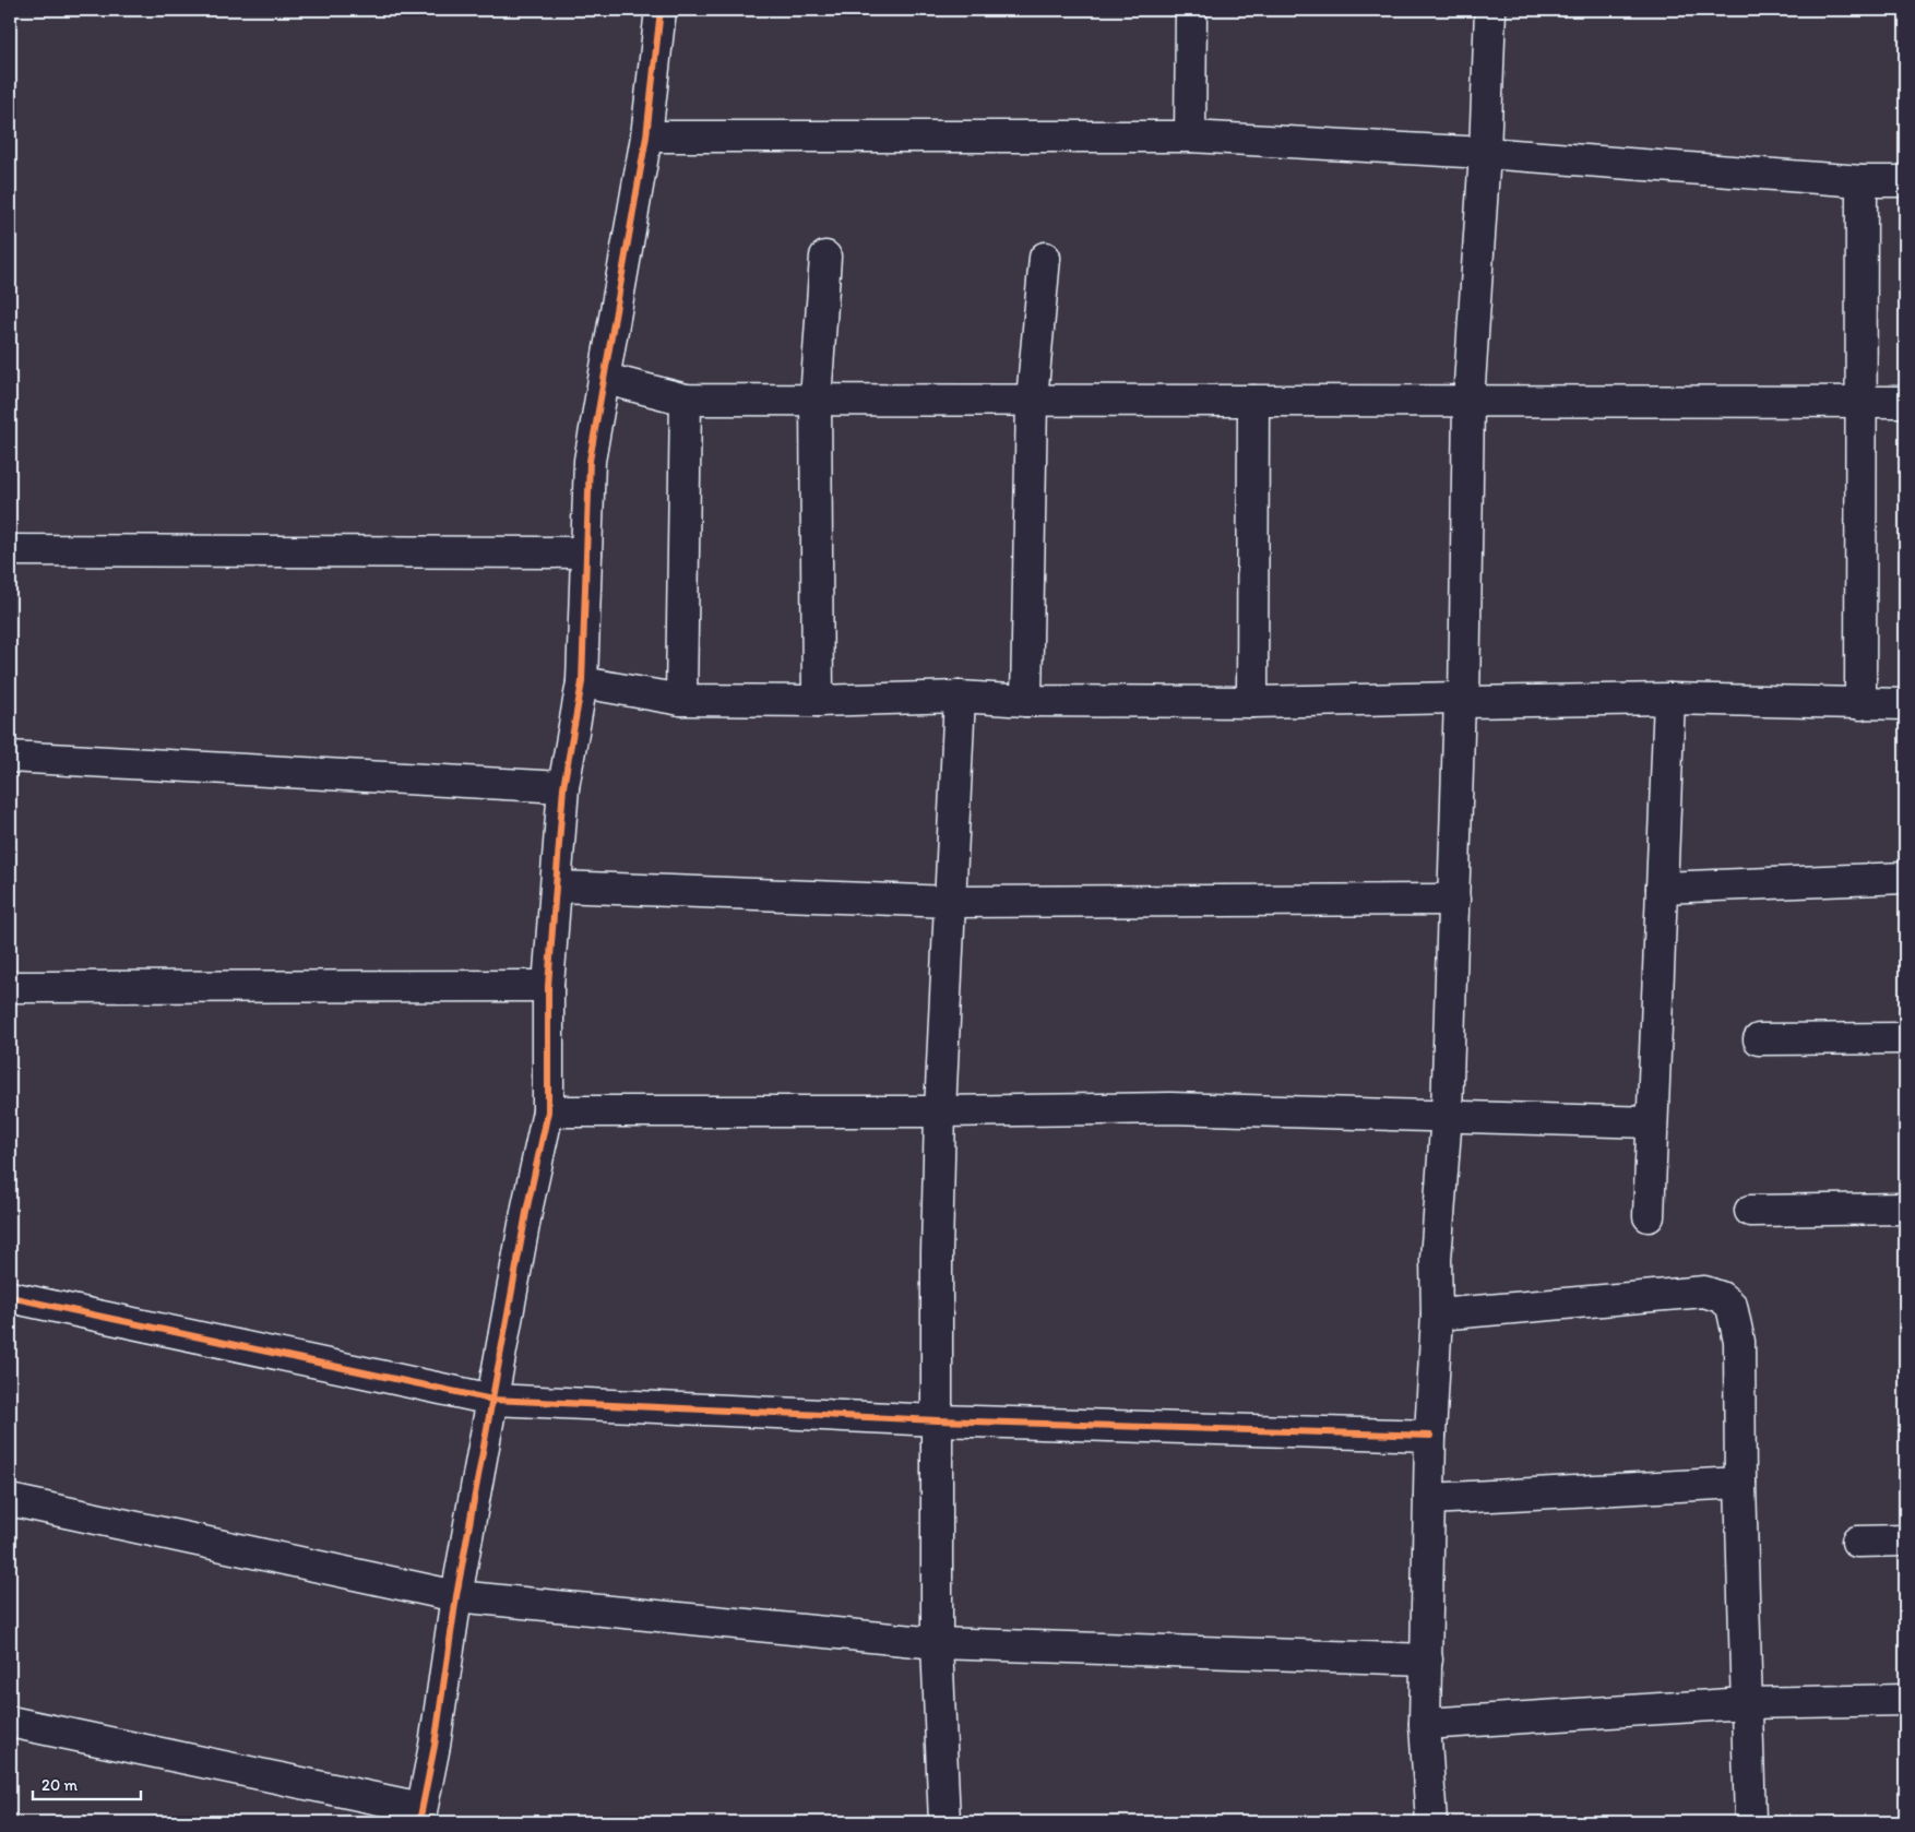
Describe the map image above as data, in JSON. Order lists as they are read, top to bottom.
{
  "scale_bar": "20 m"
}
